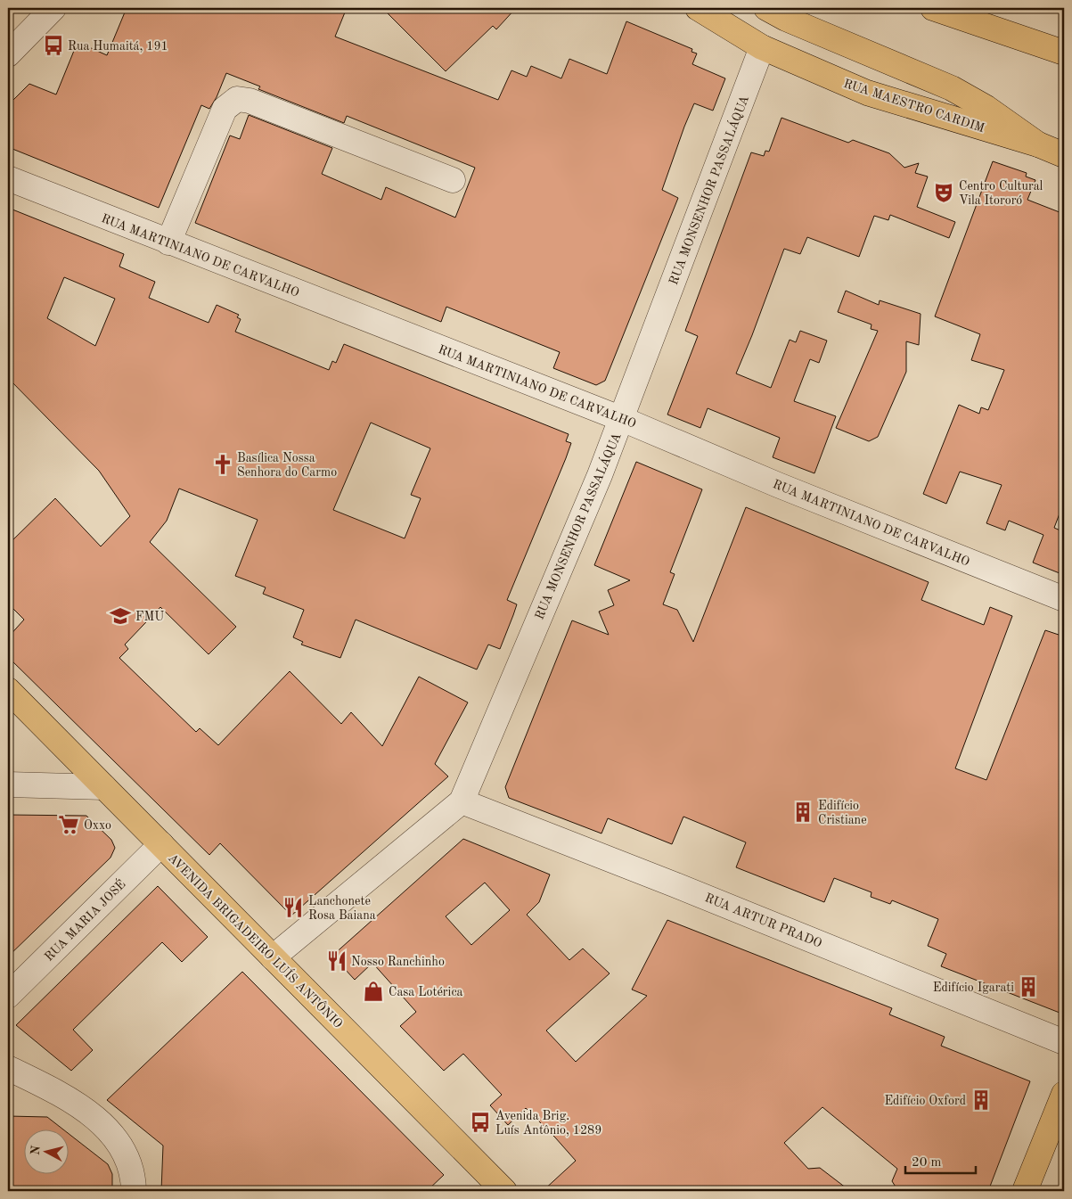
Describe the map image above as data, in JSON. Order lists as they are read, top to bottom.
{
  "streets": {
    "main road": ["RUA MAESTRO CARDIM", "AVENIDA BRIGADEIRO LUÍS ANTÔNIO"],
    "street": [
      "RUA MONSENHOR PASSALÁQUA",
      "RUA MARTINIANO DE CARVALHO",
      "RUA MARIA JOSÉ",
      "RUA ARTUR PRADO"
    ]
  },
  "crossings": [
    ["RUA MAESTRO CARDIM", "RUA MONSENHOR PASSALÁQUA"],
    ["RUA MONSENHOR PASSALÁQUA", "RUA MARTINIANO DE CARVALHO"],
    ["RUA MONSENHOR PASSALÁQUA", "RUA ARTUR PRADO"],
    ["RUA MARIA JOSÉ", "AVENIDA BRIGADEIRO LUÍS ANTÔNIO"]
  ],
  "places": {
    "bus stop": ["Rua Humaitá, 191", "Avenida Brig. Luís Antônio, 1289"],
    "theatre": ["Centro Cultural Vila Itororó"],
    "church": ["Basílica Nossa Senhora do Carmo"],
    "school or university": ["FMU"],
    "building": ["Edifício Cristiane", "Edifício Igarati", "Edifício Oxford"],
    "supermarket": ["Oxxo"],
    "restaurant": ["Lanchonete Rosa Baiana", "Nosso Ranchinho"],
    "shop": ["Casa Lotérica"]
  },
  "scale_bar": "20 m",
  "north": "left"
}
